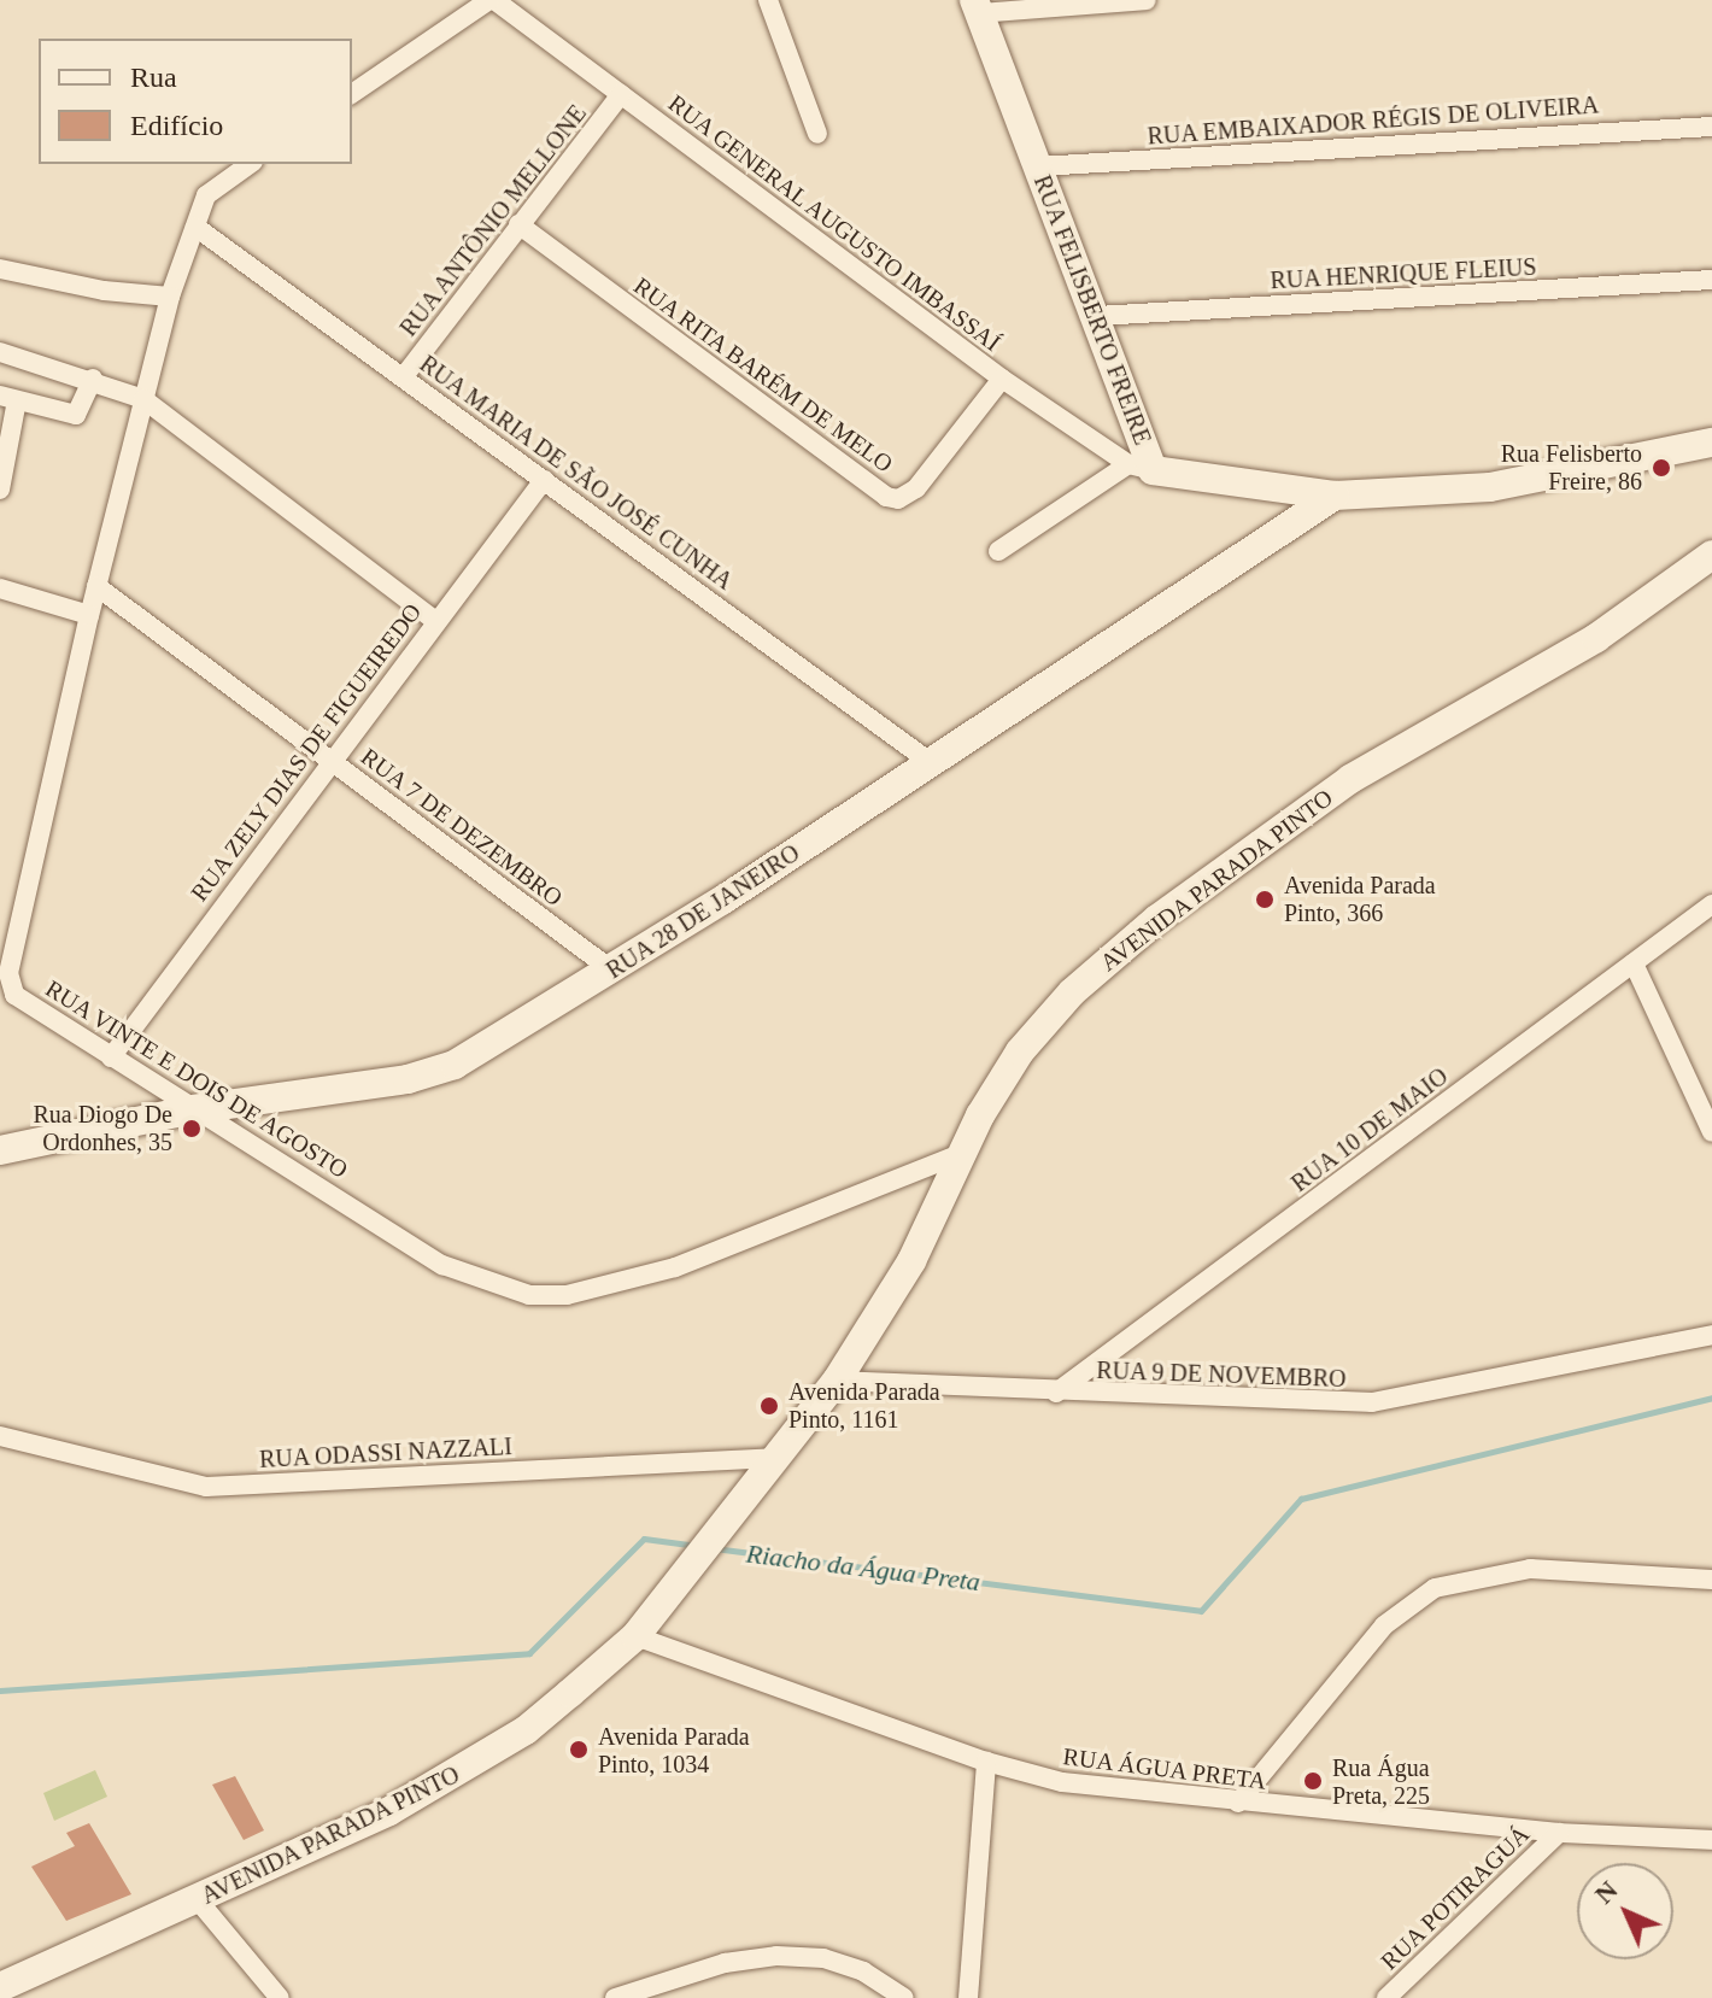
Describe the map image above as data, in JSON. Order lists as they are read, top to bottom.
{
  "streets": {
    "street": [
      "RUA EMBAIXADOR RÉGIS DE OLIVEIRA",
      "RUA ANTÔNIO MELLONE",
      "RUA GENERAL AUGUSTO IMBASSAÍ",
      "RUA HENRIQUE FLEIUS",
      "RUA FELISBERTO FREIRE",
      "RUA RITA BARÉM DE MELO",
      "RUA MARIA DE SÃO JOSÉ CUNHA",
      "RUA ZELY DIAS DE FIGUEIREDO",
      "RUA 7 DE DEZEMBRO",
      "AVENIDA PARADA PINTO",
      "RUA 28 DE JANEIRO",
      "RUA VINTE E DOIS DE AGOSTO",
      "RUA 10 DE MAIO",
      "RUA 9 DE NOVEMBRO",
      "RUA ODASSI NAZZALI",
      "RUA ÁGUA PRETA",
      "RUA POTIRAGUÁ"
    ]
  },
  "crossings": [
    ["RUA EMBAIXADOR RÉGIS DE OLIVEIRA", "RUA FELISBERTO FREIRE"],
    ["RUA ANTÔNIO MELLONE", "RUA GENERAL AUGUSTO IMBASSAÍ"],
    ["RUA ANTÔNIO MELLONE", "RUA RITA BARÉM DE MELO"],
    ["RUA ANTÔNIO MELLONE", "RUA MARIA DE SÃO JOSÉ CUNHA"],
    ["RUA GENERAL AUGUSTO IMBASSAÍ", "RUA FELISBERTO FREIRE"],
    ["RUA GENERAL AUGUSTO IMBASSAÍ", "RUA RITA BARÉM DE MELO"],
    ["RUA HENRIQUE FLEIUS", "RUA FELISBERTO FREIRE"],
    ["RUA FELISBERTO FREIRE", "RUA 28 DE JANEIRO"],
    ["RUA MARIA DE SÃO JOSÉ CUNHA", "RUA ZELY DIAS DE FIGUEIREDO"],
    ["RUA MARIA DE SÃO JOSÉ CUNHA", "RUA 28 DE JANEIRO"],
    ["RUA MARIA DE SÃO JOSÉ CUNHA", "RUA VINTE E DOIS DE AGOSTO"],
    ["RUA ZELY DIAS DE FIGUEIREDO", "RUA 7 DE DEZEMBRO"],
    ["RUA ZELY DIAS DE FIGUEIREDO", "RUA VINTE E DOIS DE AGOSTO"],
    ["RUA 7 DE DEZEMBRO", "RUA 28 DE JANEIRO"],
    ["RUA 7 DE DEZEMBRO", "RUA VINTE E DOIS DE AGOSTO"],
    ["AVENIDA PARADA PINTO", "RUA VINTE E DOIS DE AGOSTO"],
    ["AVENIDA PARADA PINTO", "RUA 9 DE NOVEMBRO"],
    ["AVENIDA PARADA PINTO", "RUA ODASSI NAZZALI"],
    ["AVENIDA PARADA PINTO", "RUA ÁGUA PRETA"],
    ["RUA 28 DE JANEIRO", "RUA VINTE E DOIS DE AGOSTO"],
    ["RUA 10 DE MAIO", "RUA 9 DE NOVEMBRO"],
    ["RUA ÁGUA PRETA", "RUA POTIRAGUÁ"]
  ],
  "water": ["Riacho da Água Preta"],
  "places": [
    "Rua Felisberto Freire, 86",
    "Avenida Parada Pinto, 366",
    "Rua Diogo De Ordonhes, 35",
    "Avenida Parada Pinto, 1161",
    "Avenida Parada Pinto, 1034",
    "Rua Água Preta, 225"
  ],
  "legend": ["Rua", "Edifício"],
  "north": "top left"
}
